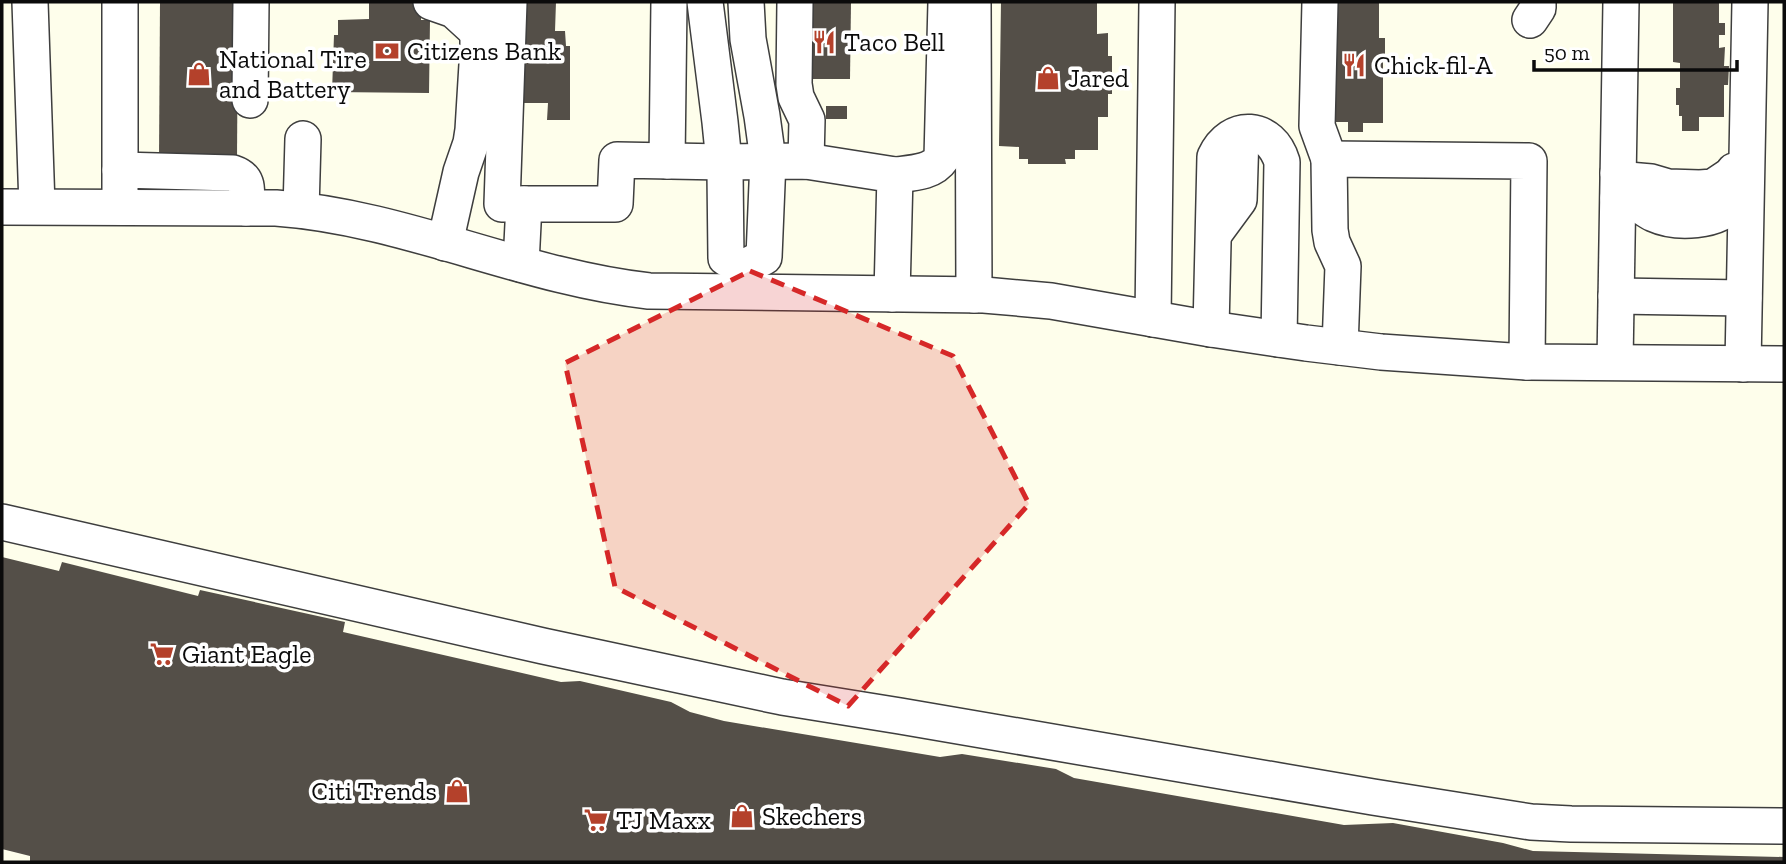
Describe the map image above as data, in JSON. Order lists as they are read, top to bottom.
{
  "places": {
    "restaurant": ["Taco Bell", "Chick-fil-A"],
    "bank": ["Citizens Bank"],
    "shop": [
      "National Tire and Battery",
      "Jared",
      "Citi Trends",
      "Skechers"
    ],
    "supermarket": ["Giant Eagle", "TJ Maxx"]
  },
  "scale_bar": "50 m"
}
